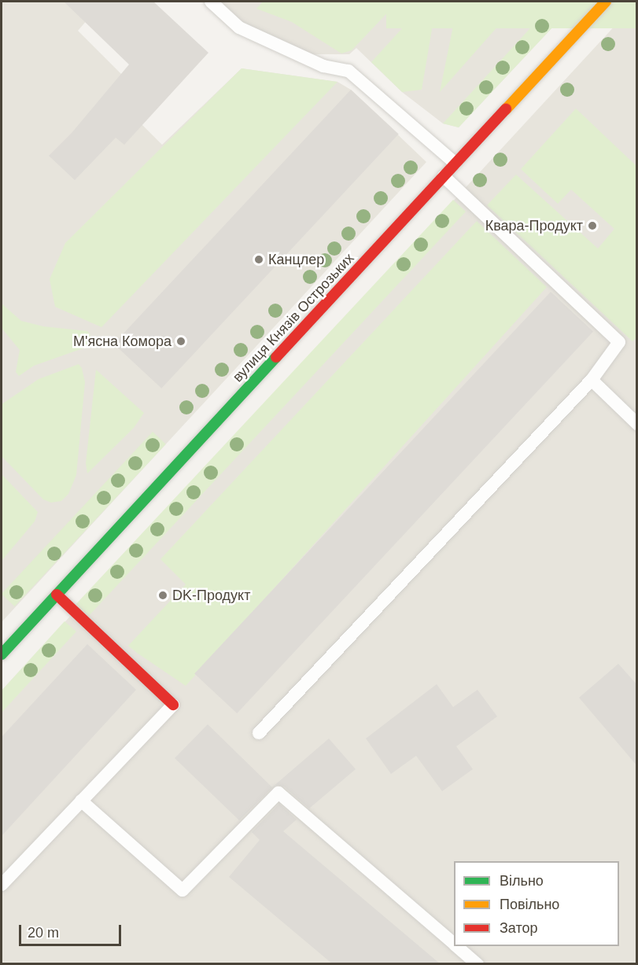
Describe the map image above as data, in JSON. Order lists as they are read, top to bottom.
{
  "streets": {
    "street": ["вулиця Князів Острозьких"]
  },
  "places": [
    "Квара-Продукт",
    "Канцлер",
    "М'ясна Комора",
    "DK-Продукт"
  ],
  "legend": ["Вільно", "Повільно", "Затор"],
  "scale_bar": "20 m"
}
